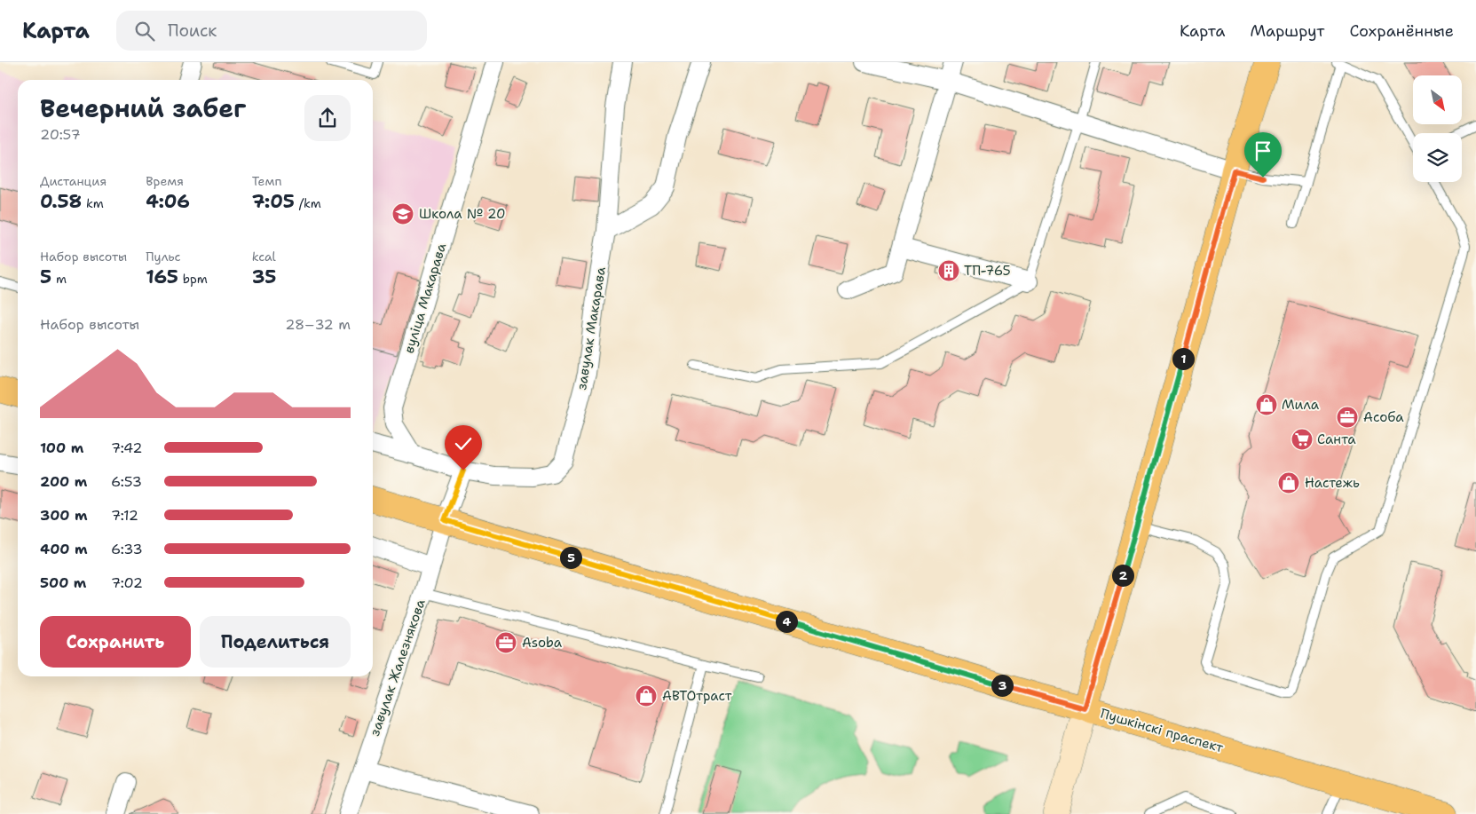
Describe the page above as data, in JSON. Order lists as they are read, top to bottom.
{
  "streets": {
    "main road": ["Пушкінскі праспект"],
    "street": ["вуліца Макарава", "завулак Макарава", "завулак Жалезнякова"]
  },
  "crossings": [
    ["завулак Жалезнякова", "Пушкінскі праспект"]
  ],
  "places": {
    "school or university": ["Школа № 20"],
    "building": ["ТП-765"],
    "shop": ["Мила", "Настежь", "АВТОтраст"],
    "office": ["Асоба", "Asoba"],
    "supermarket": ["Санта"]
  },
  "north": "bottom right",
  "page": {
    "header": "Карта",
    "search": "Поиск",
    "nav": ["Карта", "Маршрут", "Сохранённые"],
    "heading": ["Вечерний забег", "20:57"],
    "stats": [
      ["Дистанция", "0.58 km"],
      ["Время", "4:06"],
      ["Темп", "7:05 /km"],
      ["Набор высоты", "5 m"],
      ["Пульс", "165 bpm"],
      ["kcal", "35"]
    ],
    "chart": ["Набор высоты", "28–32 m"],
    "pins": [
      "1",
      "5",
      "2",
      "4",
      "3"
    ],
    "list": [
      {
        "name": "100 m",
        "note": "7:42"
      },
      {
        "name": "200 m",
        "note": "6:53"
      },
      {
        "name": "300 m",
        "note": "7:12"
      },
      {
        "name": "400 m",
        "note": "6:33"
      },
      {
        "name": "500 m",
        "note": "7:02"
      }
    ],
    "buttons": ["Сохранить", "Поделиться"]
  }
}
